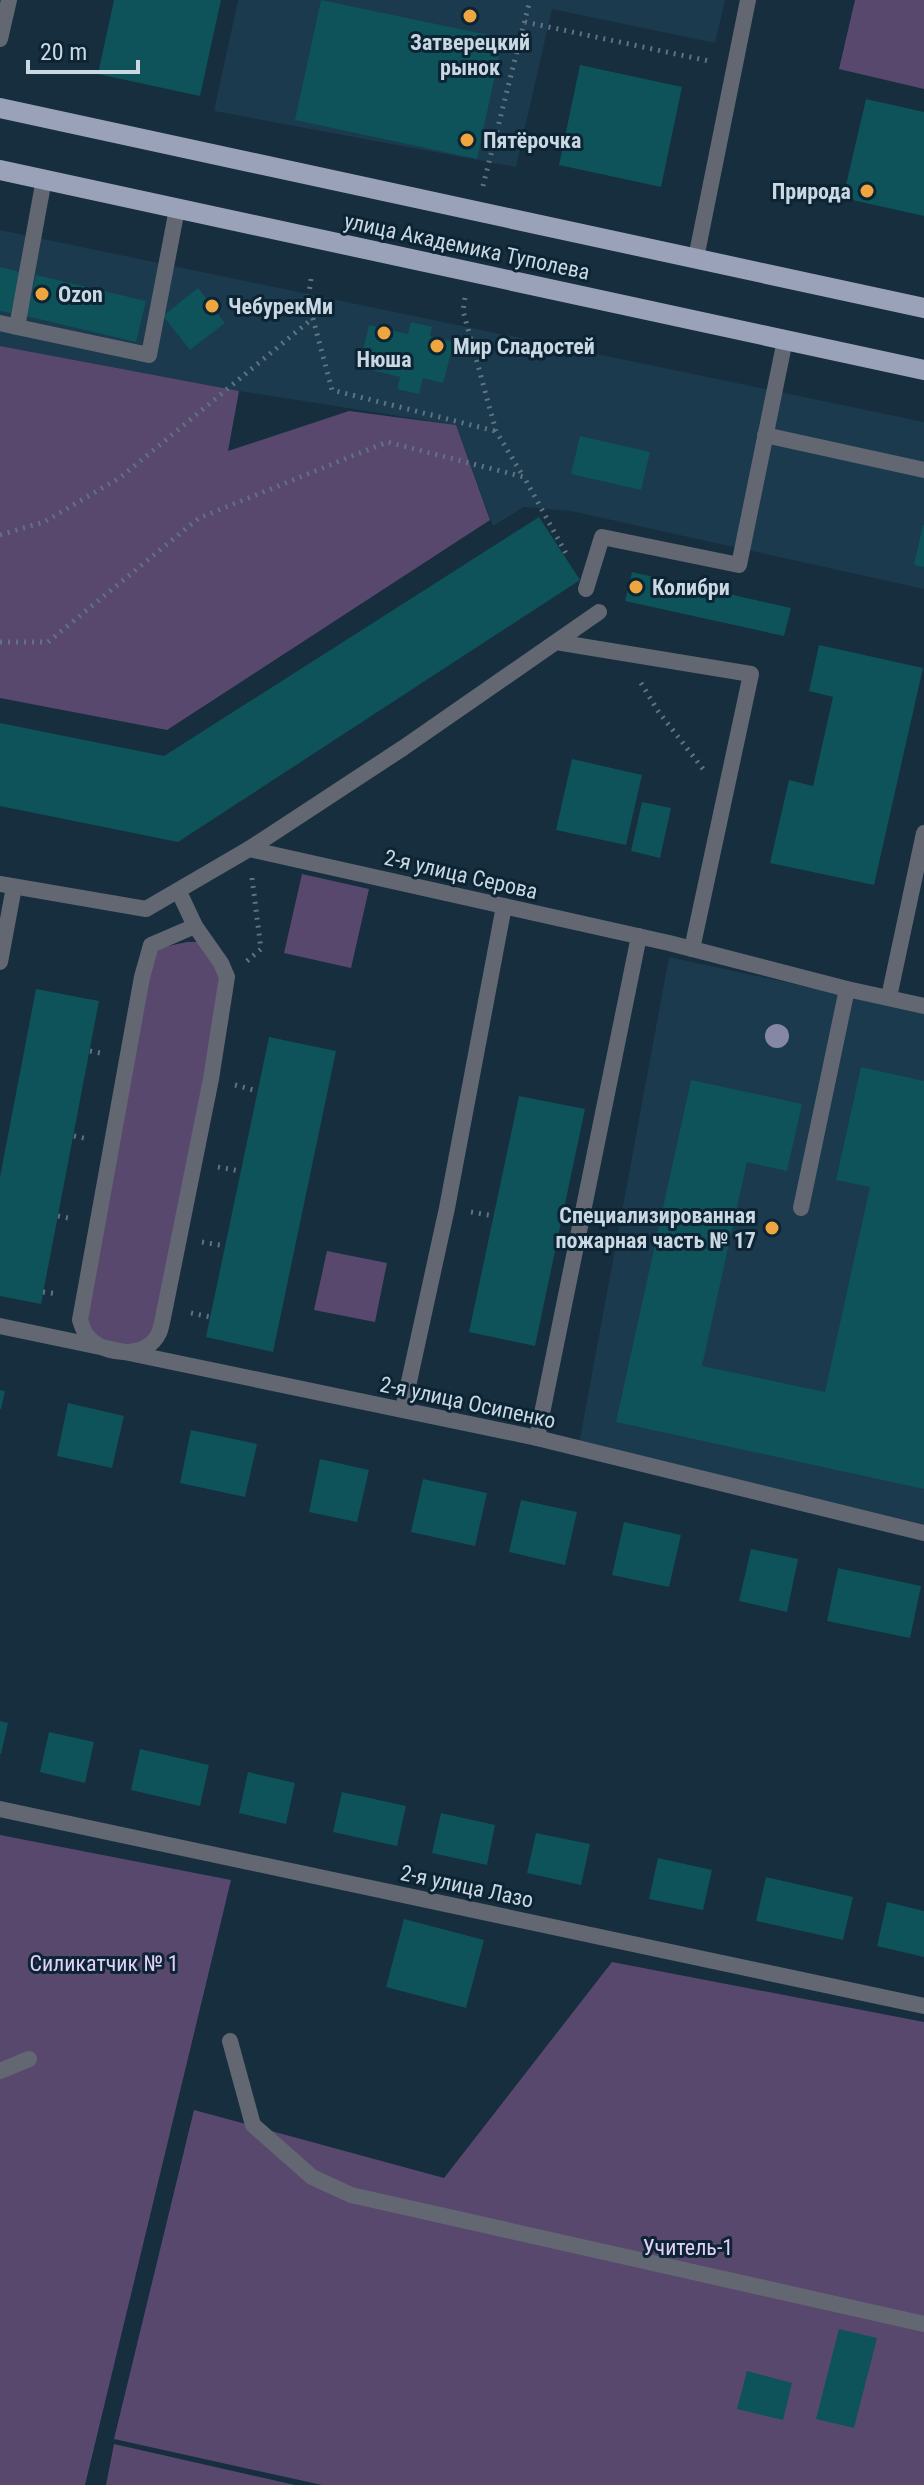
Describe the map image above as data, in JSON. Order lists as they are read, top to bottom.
{
  "streets": {
    "main road": ["улица Академика Туполева"],
    "street": ["2-я улица Серова", "2-я улица Осипенко", "2-я улица Лазо"]
  },
  "parks": ["Силикатчик № 1", "Учитель-1"],
  "places": [
    "Затверецкий рынок",
    "Пятёрочка",
    "Природа",
    "Ozon",
    "ЧебурекМи",
    "Нюша",
    "Мир Сладостей",
    "Колибри",
    "Специализированная пожарная часть № 17"
  ],
  "scale_bar": "20 m"
}
